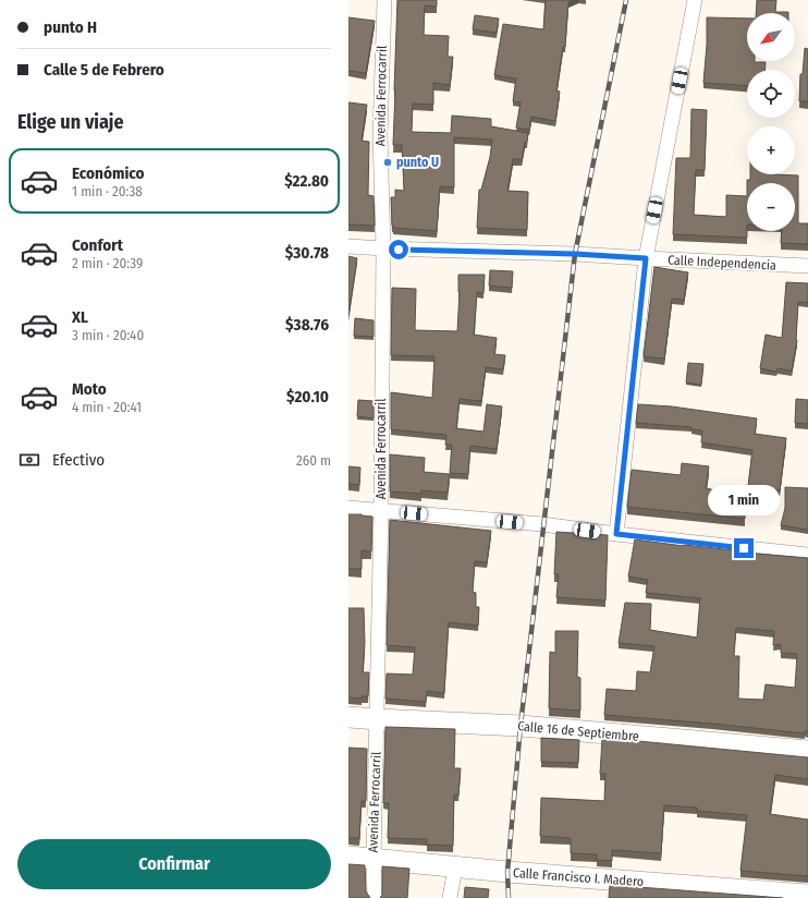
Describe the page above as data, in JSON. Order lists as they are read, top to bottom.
{
  "streets": {
    "main road": ["Calle 16 de Septiembre", "Calle Francisco I. Madero"],
    "street": ["Avenida Ferrocarril", "Calle Independencia"]
  },
  "crossings": [
    ["Avenida Ferrocarril", "Calle Independencia"],
    ["Avenida Ferrocarril", "Calle 16 de Septiembre"],
    ["Avenida Ferrocarril", "Calle Francisco I. Madero"]
  ],
  "places": ["punto U"],
  "north": "bottom left",
  "page": {
    "banner": ["punto H", "Calle 5 de Febrero"],
    "map_buttons": ["+", "−"],
    "heading": "Elige un viaje",
    "list": [
      {
        "name": "Económico",
        "note": "1 min · 20:38",
        "value": "$22.80"
      },
      {
        "name": "Confort",
        "note": "2 min · 20:39",
        "value": "$30.78"
      },
      {
        "name": "XL",
        "note": "3 min · 20:40",
        "value": "$38.76"
      },
      {
        "name": "Moto",
        "note": "4 min · 20:41",
        "value": "$20.10"
      }
    ],
    "pay": ["Efectivo", "260 m"],
    "bubble": "1 min",
    "buttons": "Confirmar"
  }
}
